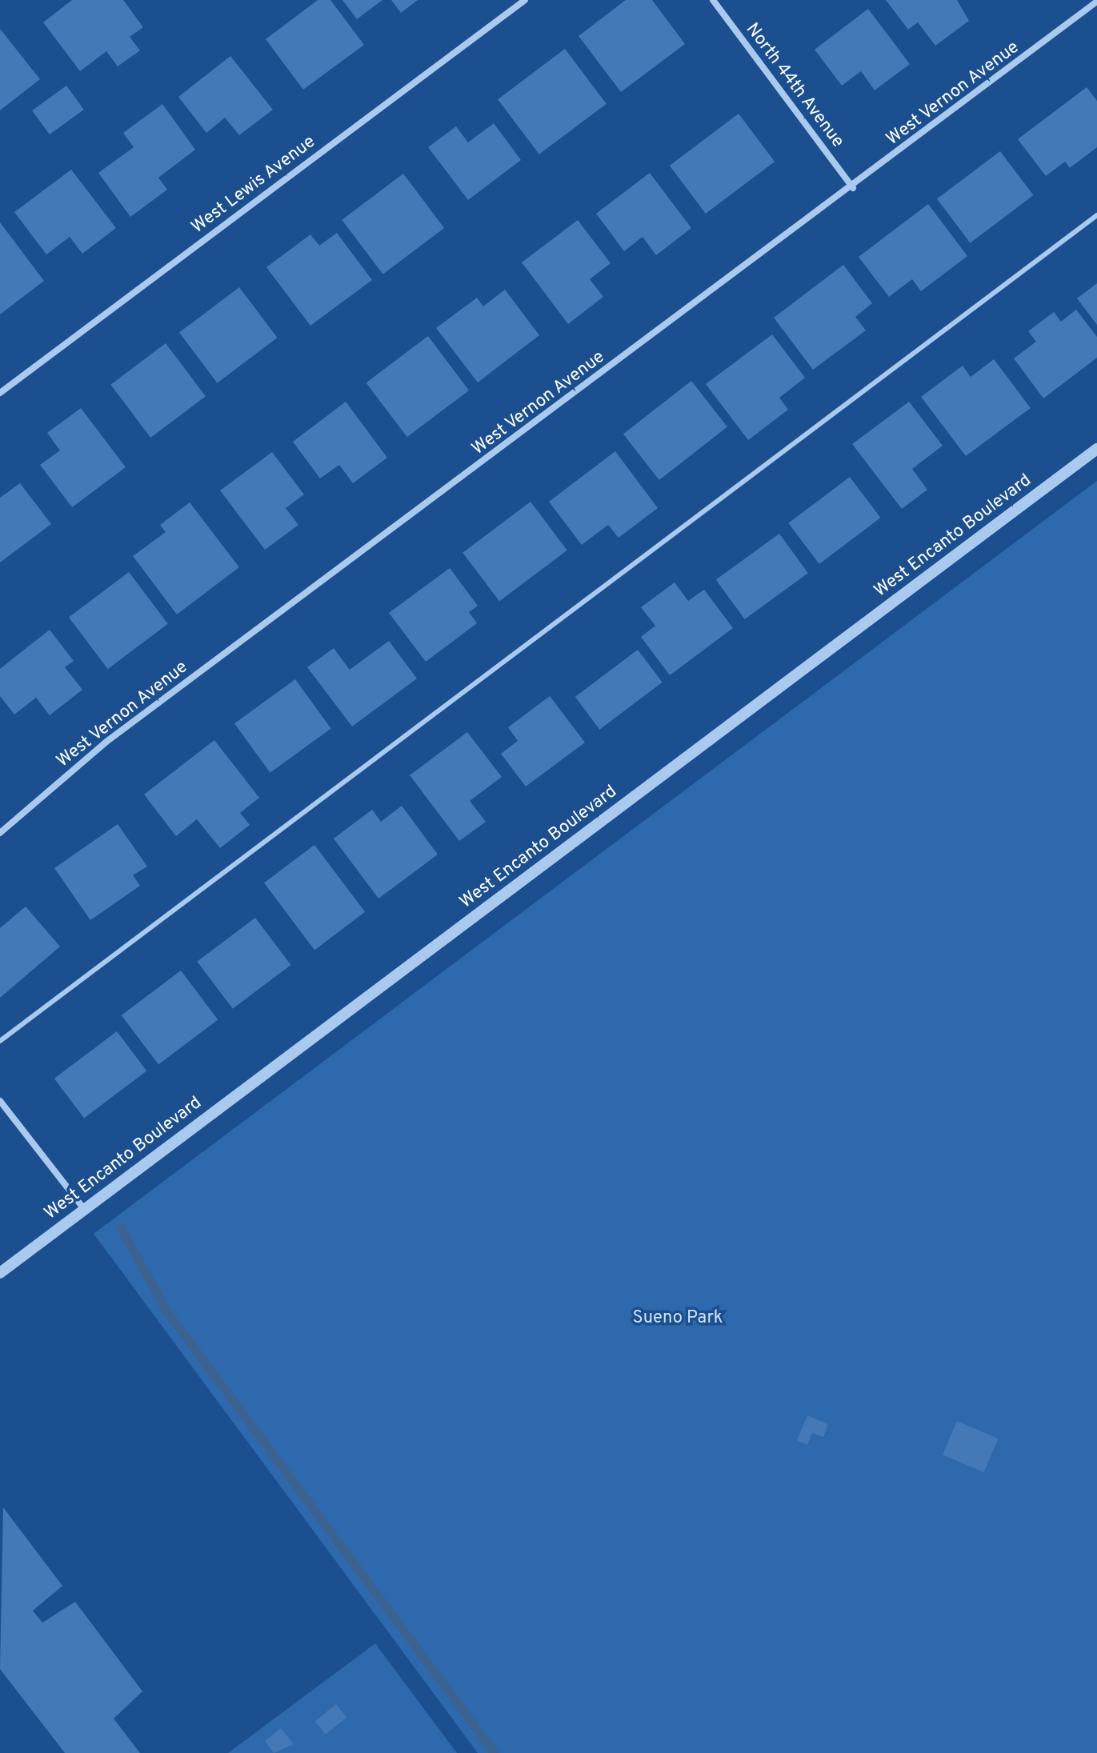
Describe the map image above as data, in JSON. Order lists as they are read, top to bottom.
{
  "streets": {
    "street": [
      "North 44th Avenue",
      "West Vernon Avenue",
      "West Lewis Avenue",
      "West Encanto Boulevard"
    ]
  },
  "crossings": [
    ["North 44th Avenue", "West Vernon Avenue"]
  ],
  "parks": ["Sueno Park"]
}
